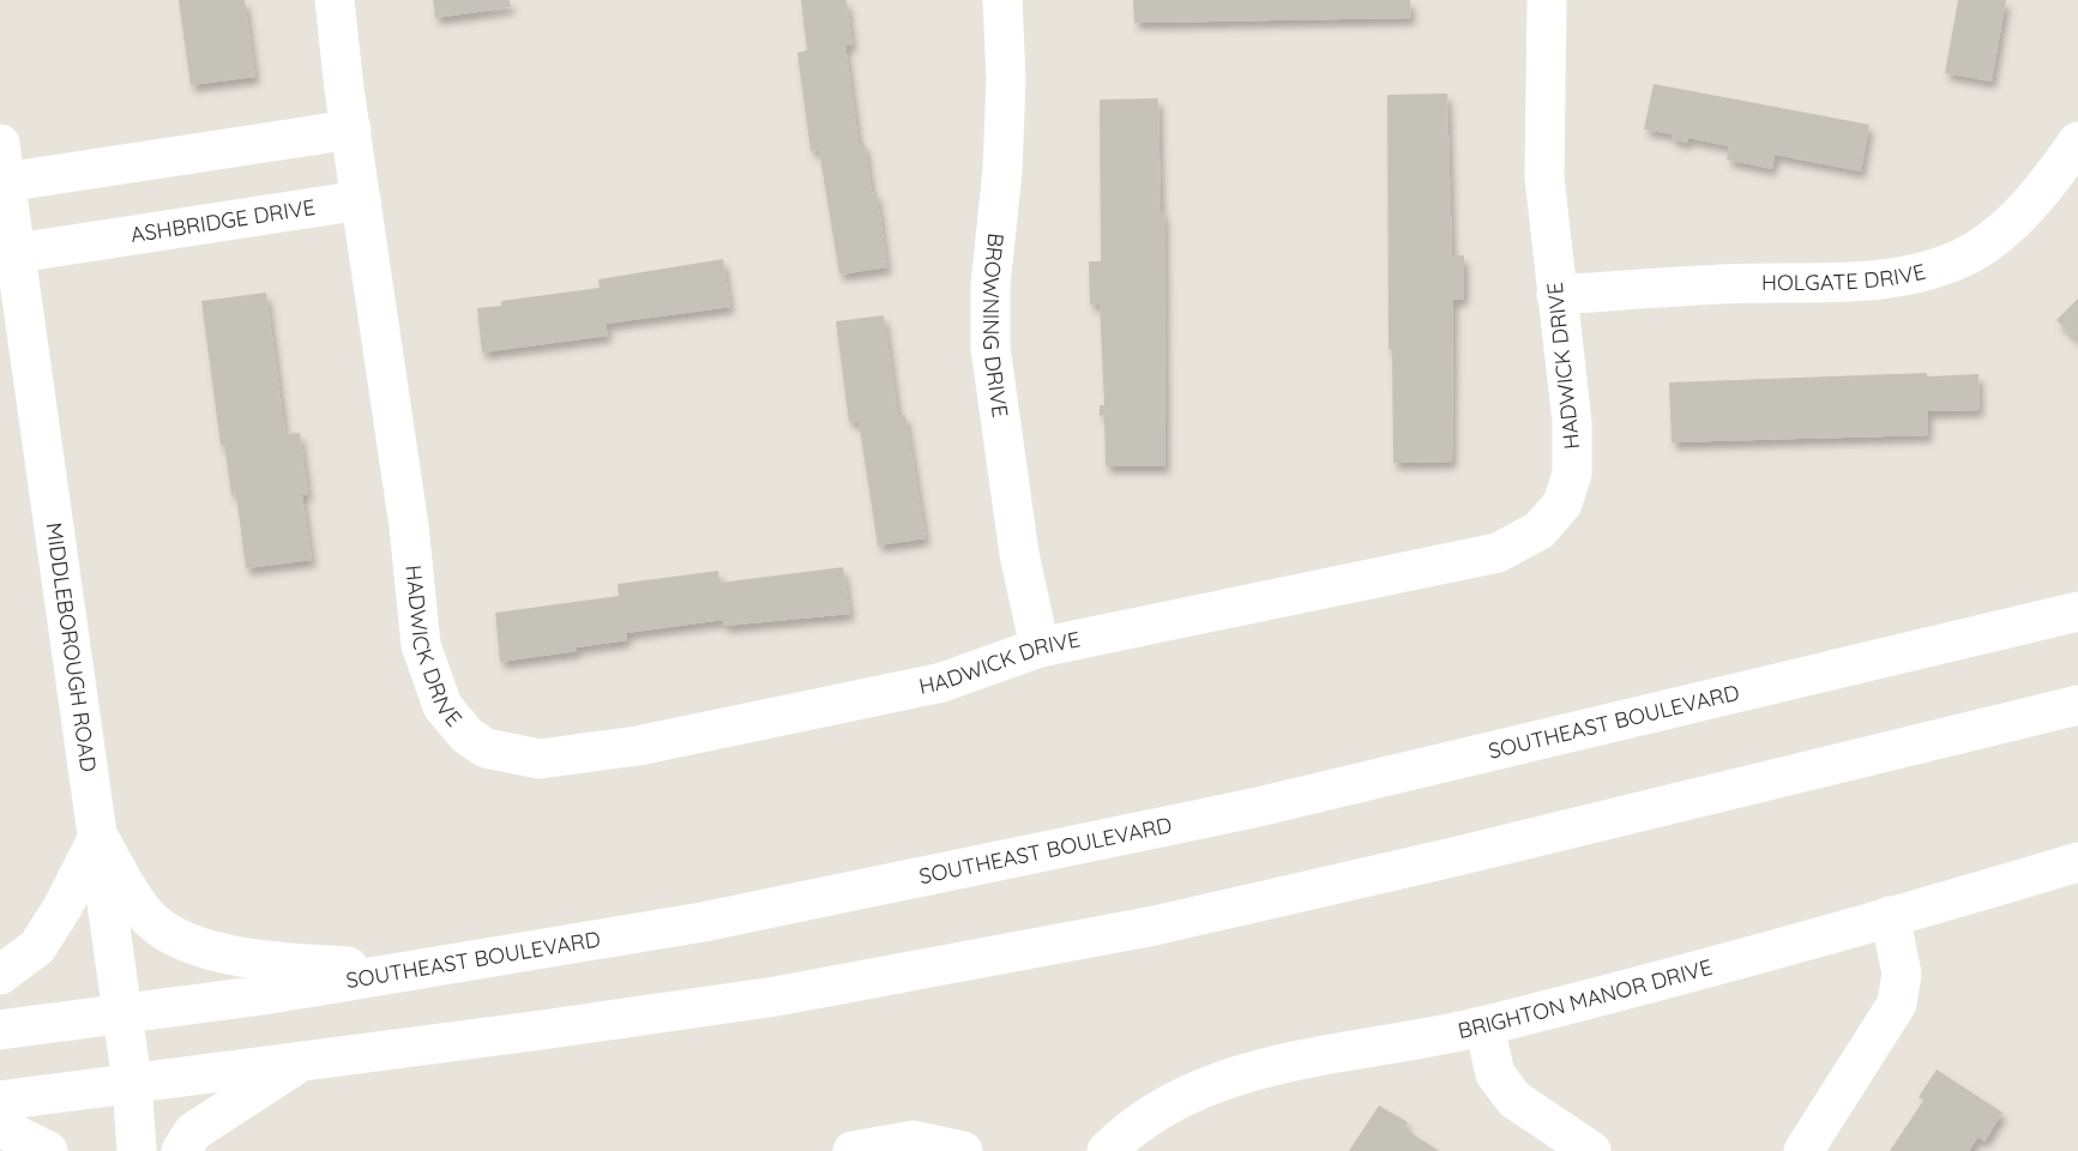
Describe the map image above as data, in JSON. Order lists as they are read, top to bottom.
{
  "streets": {
    "street": [
      "ASHBRIDGE DRIVE",
      "HOLGATE DRIVE",
      "BROWNING DRIVE",
      "HADWICK DRIVE",
      "MIDDLEBOROUGH ROAD",
      "SOUTHEAST BOULEVARD",
      "BRIGHTON MANOR DRIVE"
    ]
  },
  "crossings": [
    ["ASHBRIDGE DRIVE", "HADWICK DRIVE"],
    ["ASHBRIDGE DRIVE", "MIDDLEBOROUGH ROAD"],
    ["HOLGATE DRIVE", "HADWICK DRIVE"],
    ["BROWNING DRIVE", "HADWICK DRIVE"],
    ["MIDDLEBOROUGH ROAD", "SOUTHEAST BOULEVARD"]
  ]
}
